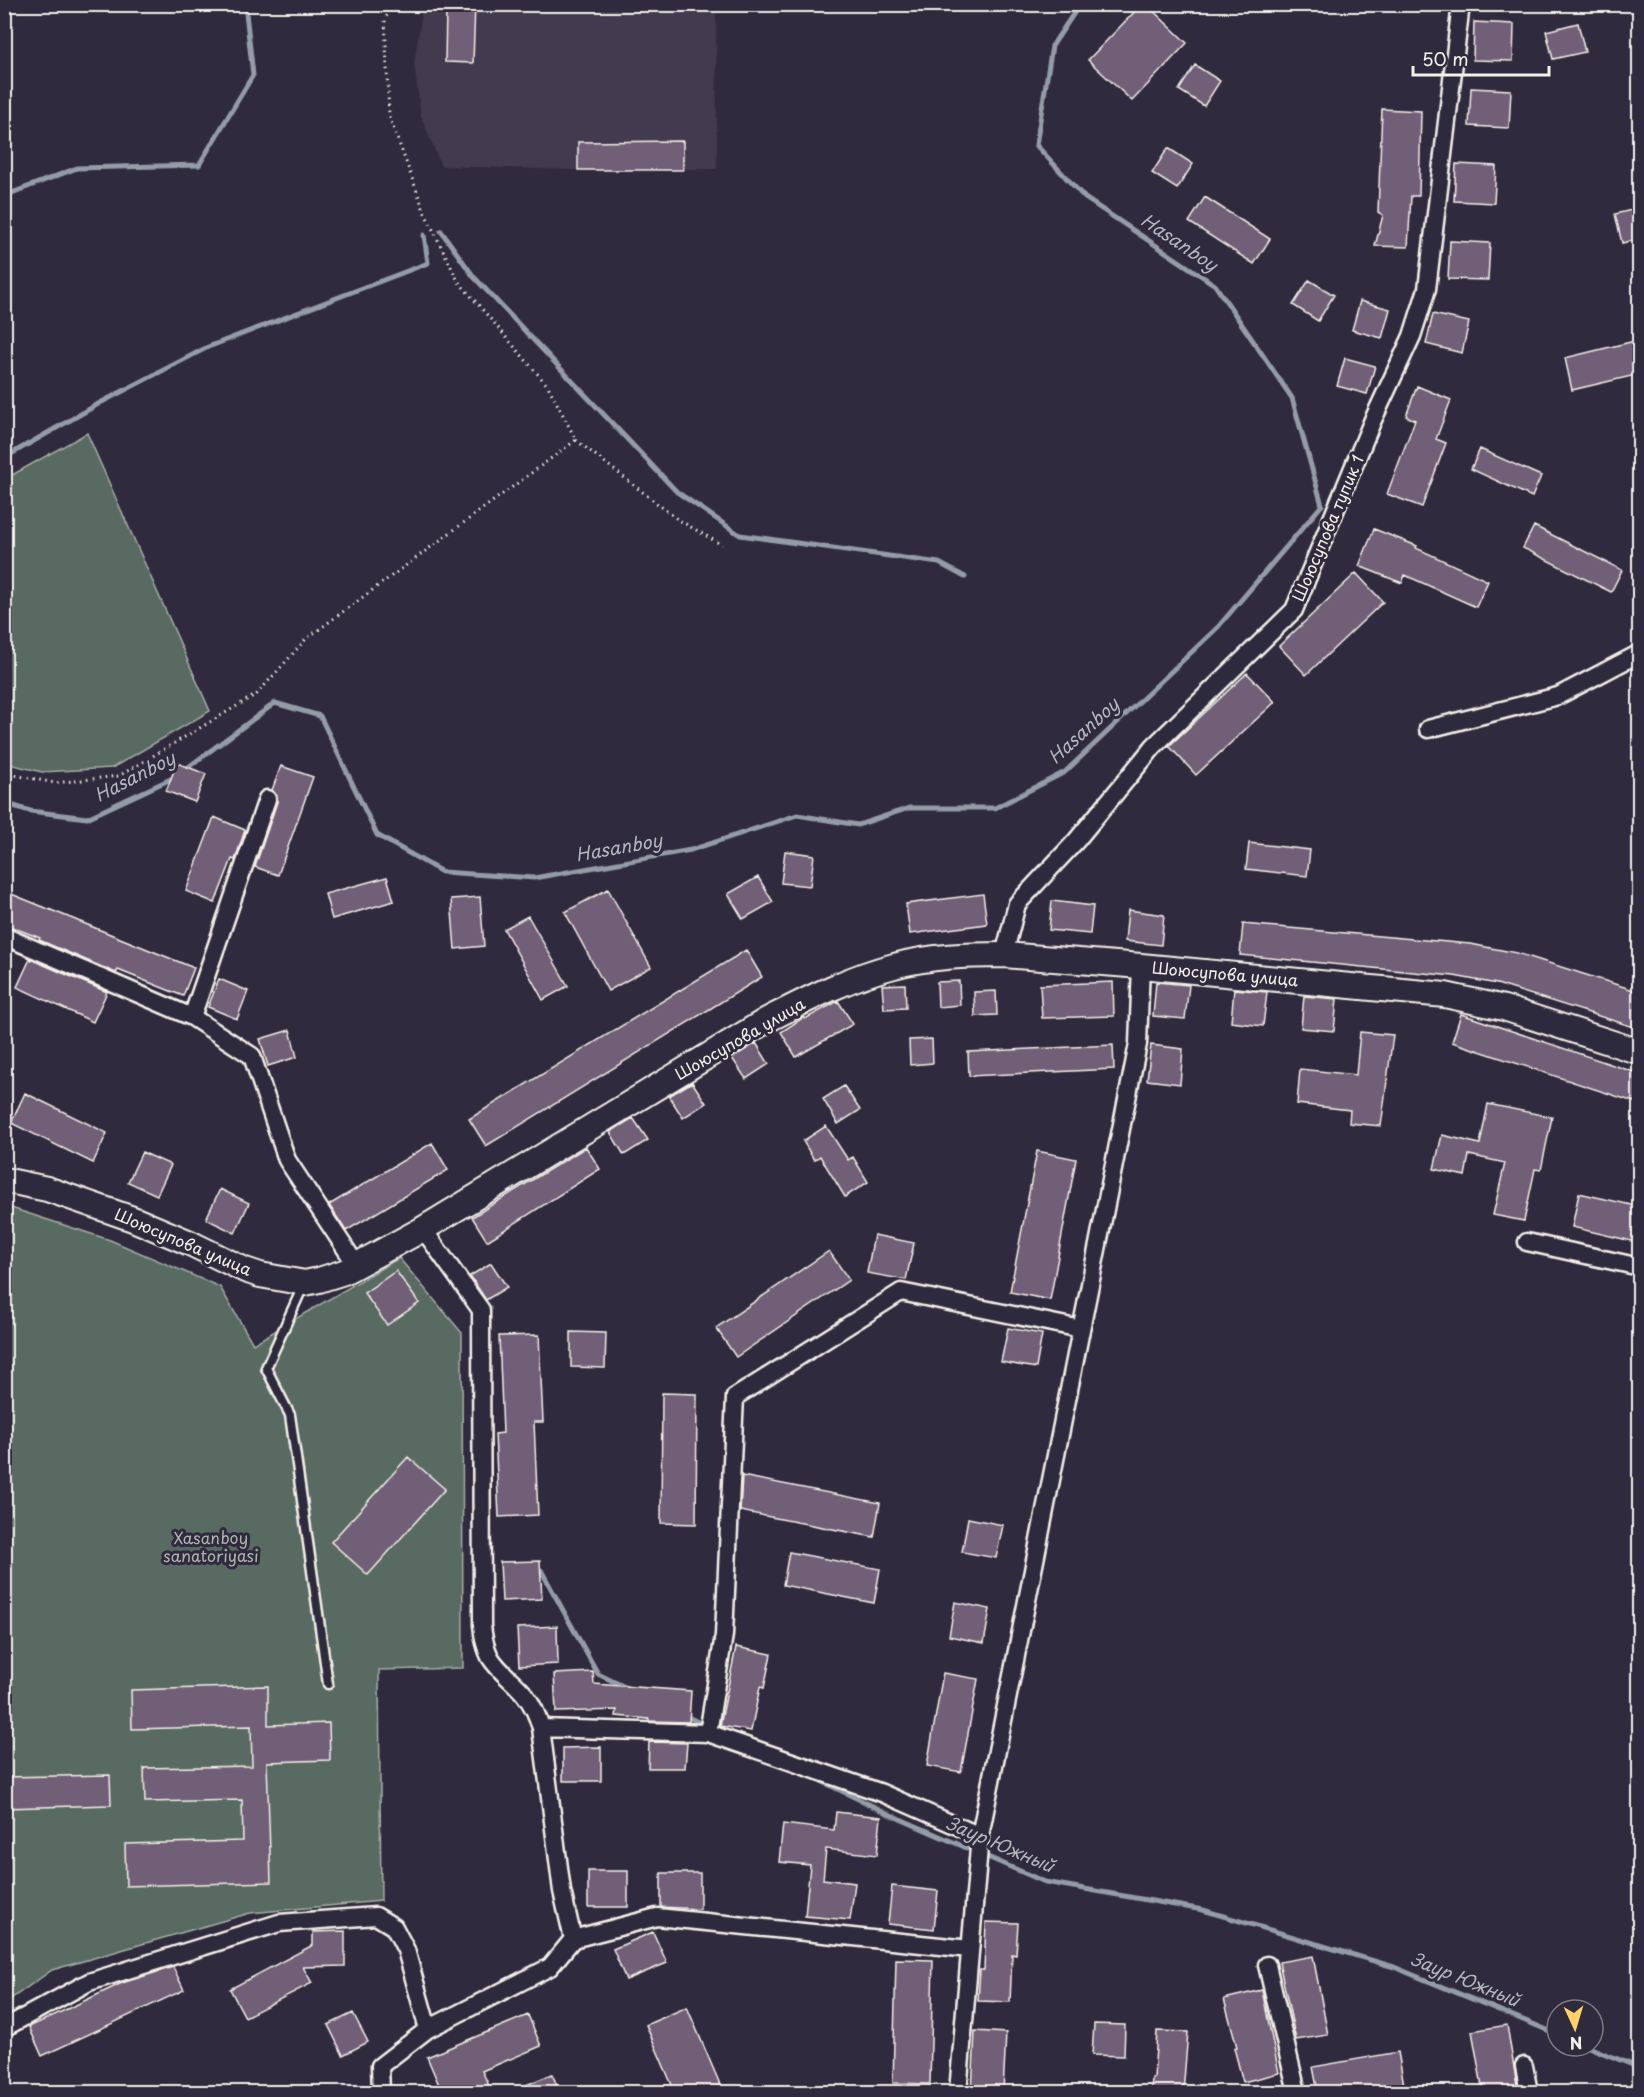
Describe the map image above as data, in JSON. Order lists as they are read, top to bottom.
{
  "streets": {
    "street": ["Шоюсупова тупик 1", "Шоюсупова улица"]
  },
  "crossings": [
    ["Шоюсупова тупик 1", "Шоюсупова улица"]
  ],
  "water": ["Hasanboy", "Заур Южный"],
  "parks": ["Xasanboy sanatoriyasi"],
  "scale_bar": "50 m",
  "north": "bottom"
}
